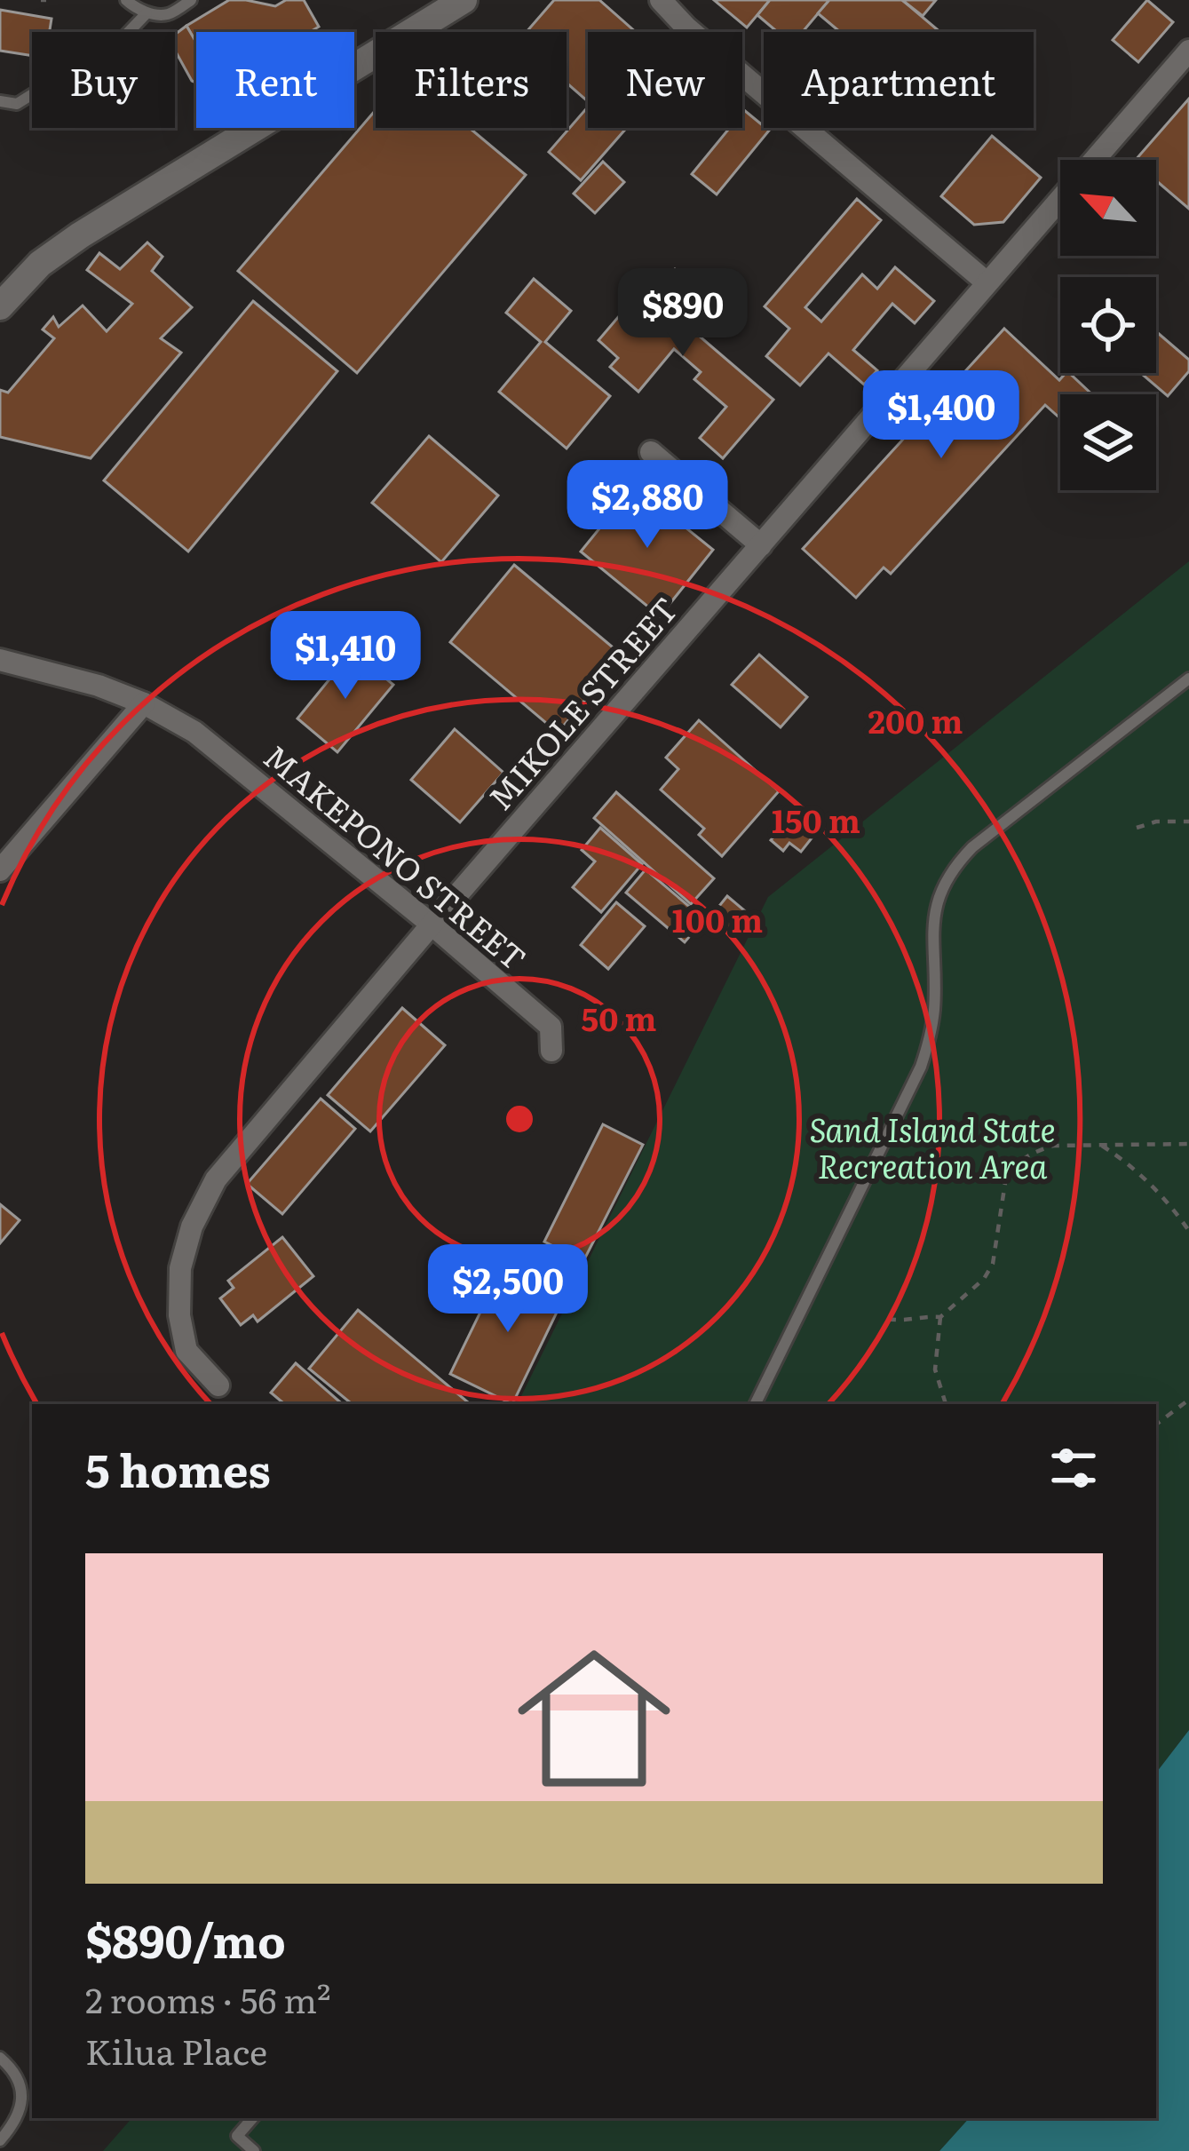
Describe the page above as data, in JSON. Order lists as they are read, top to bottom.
{
  "streets": {
    "street": ["MIKOLE STREET", "MAKEPONO STREET"]
  },
  "crossings": [
    ["MIKOLE STREET", "MAKEPONO STREET"]
  ],
  "parks": ["Sand Island State Recreation Area"],
  "north": "top left",
  "page": {
    "chip": [
      "Buy",
      "Rent",
      "Filters",
      "New",
      "Apartment"
    ],
    "price": [
      "$890",
      "$1,400",
      "$2,880",
      "$1,410",
      "$2,500"
    ],
    "heading": "5 homes",
    "list": [
      {
        "name": "$890/mo",
        "note": "2 rooms · 56 m² · Kilua Place"
      }
    ]
  },
  "rings": [
    "200 m",
    "150 m",
    "100 m",
    "50 m"
  ]
}
